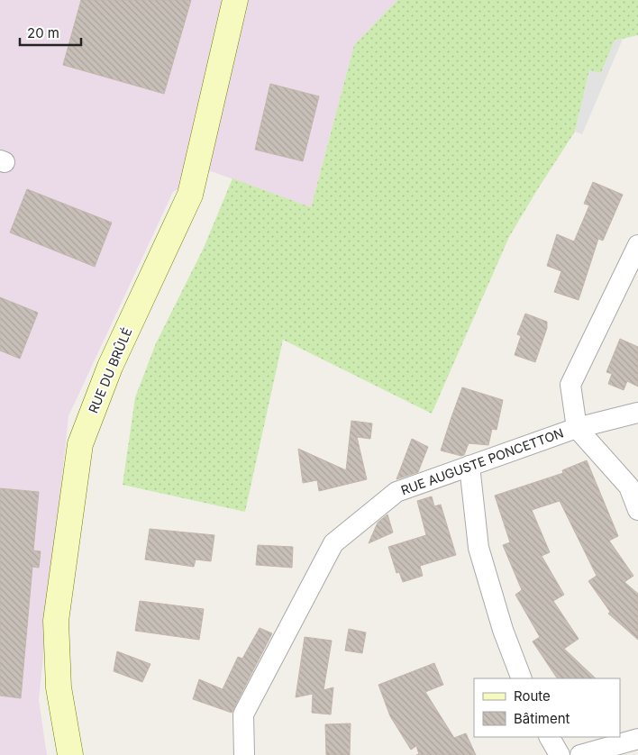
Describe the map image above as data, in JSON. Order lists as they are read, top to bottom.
{
  "streets": {
    "main road": ["RUE DU BRÛLÉ"],
    "street": ["RUE AUGUSTE PONCETTON"]
  },
  "legend": ["Route", "Bâtiment"],
  "scale_bar": "20 m"
}
